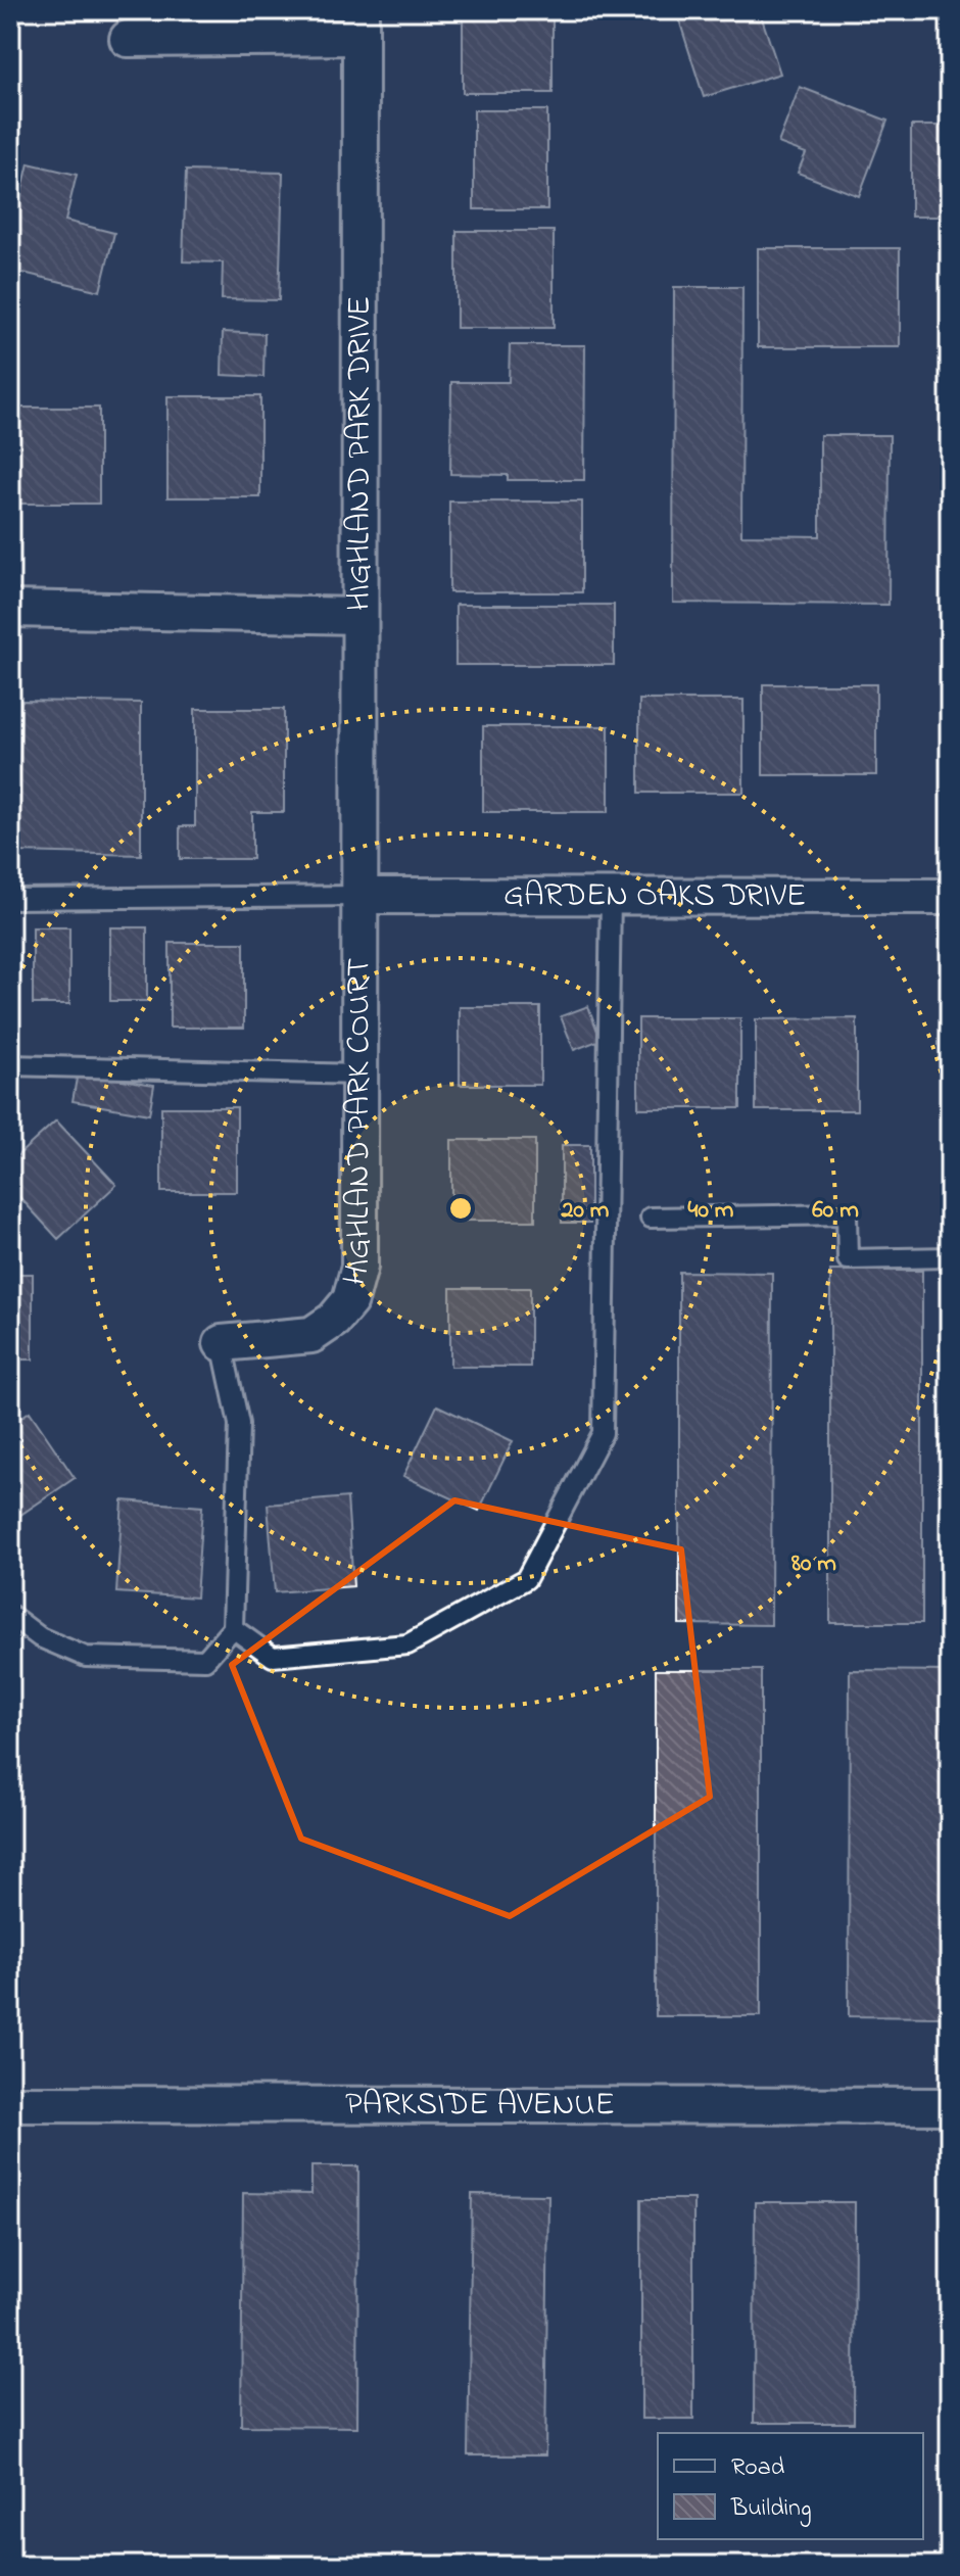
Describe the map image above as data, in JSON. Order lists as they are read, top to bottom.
{
  "streets": {
    "street": [
      "HIGHLAND PARK DRIVE",
      "GARDEN OAKS DRIVE",
      "HIGHLAND PARK COURT",
      "PARKSIDE AVENUE"
    ]
  },
  "crossings": [
    ["HIGHLAND PARK DRIVE", "GARDEN OAKS DRIVE"],
    ["HIGHLAND PARK DRIVE", "HIGHLAND PARK COURT"],
    ["GARDEN OAKS DRIVE", "HIGHLAND PARK COURT"]
  ],
  "legend": ["Road", "Building"],
  "rings": [
    "20 m",
    "40 m",
    "60 m",
    "80 m"
  ]
}
